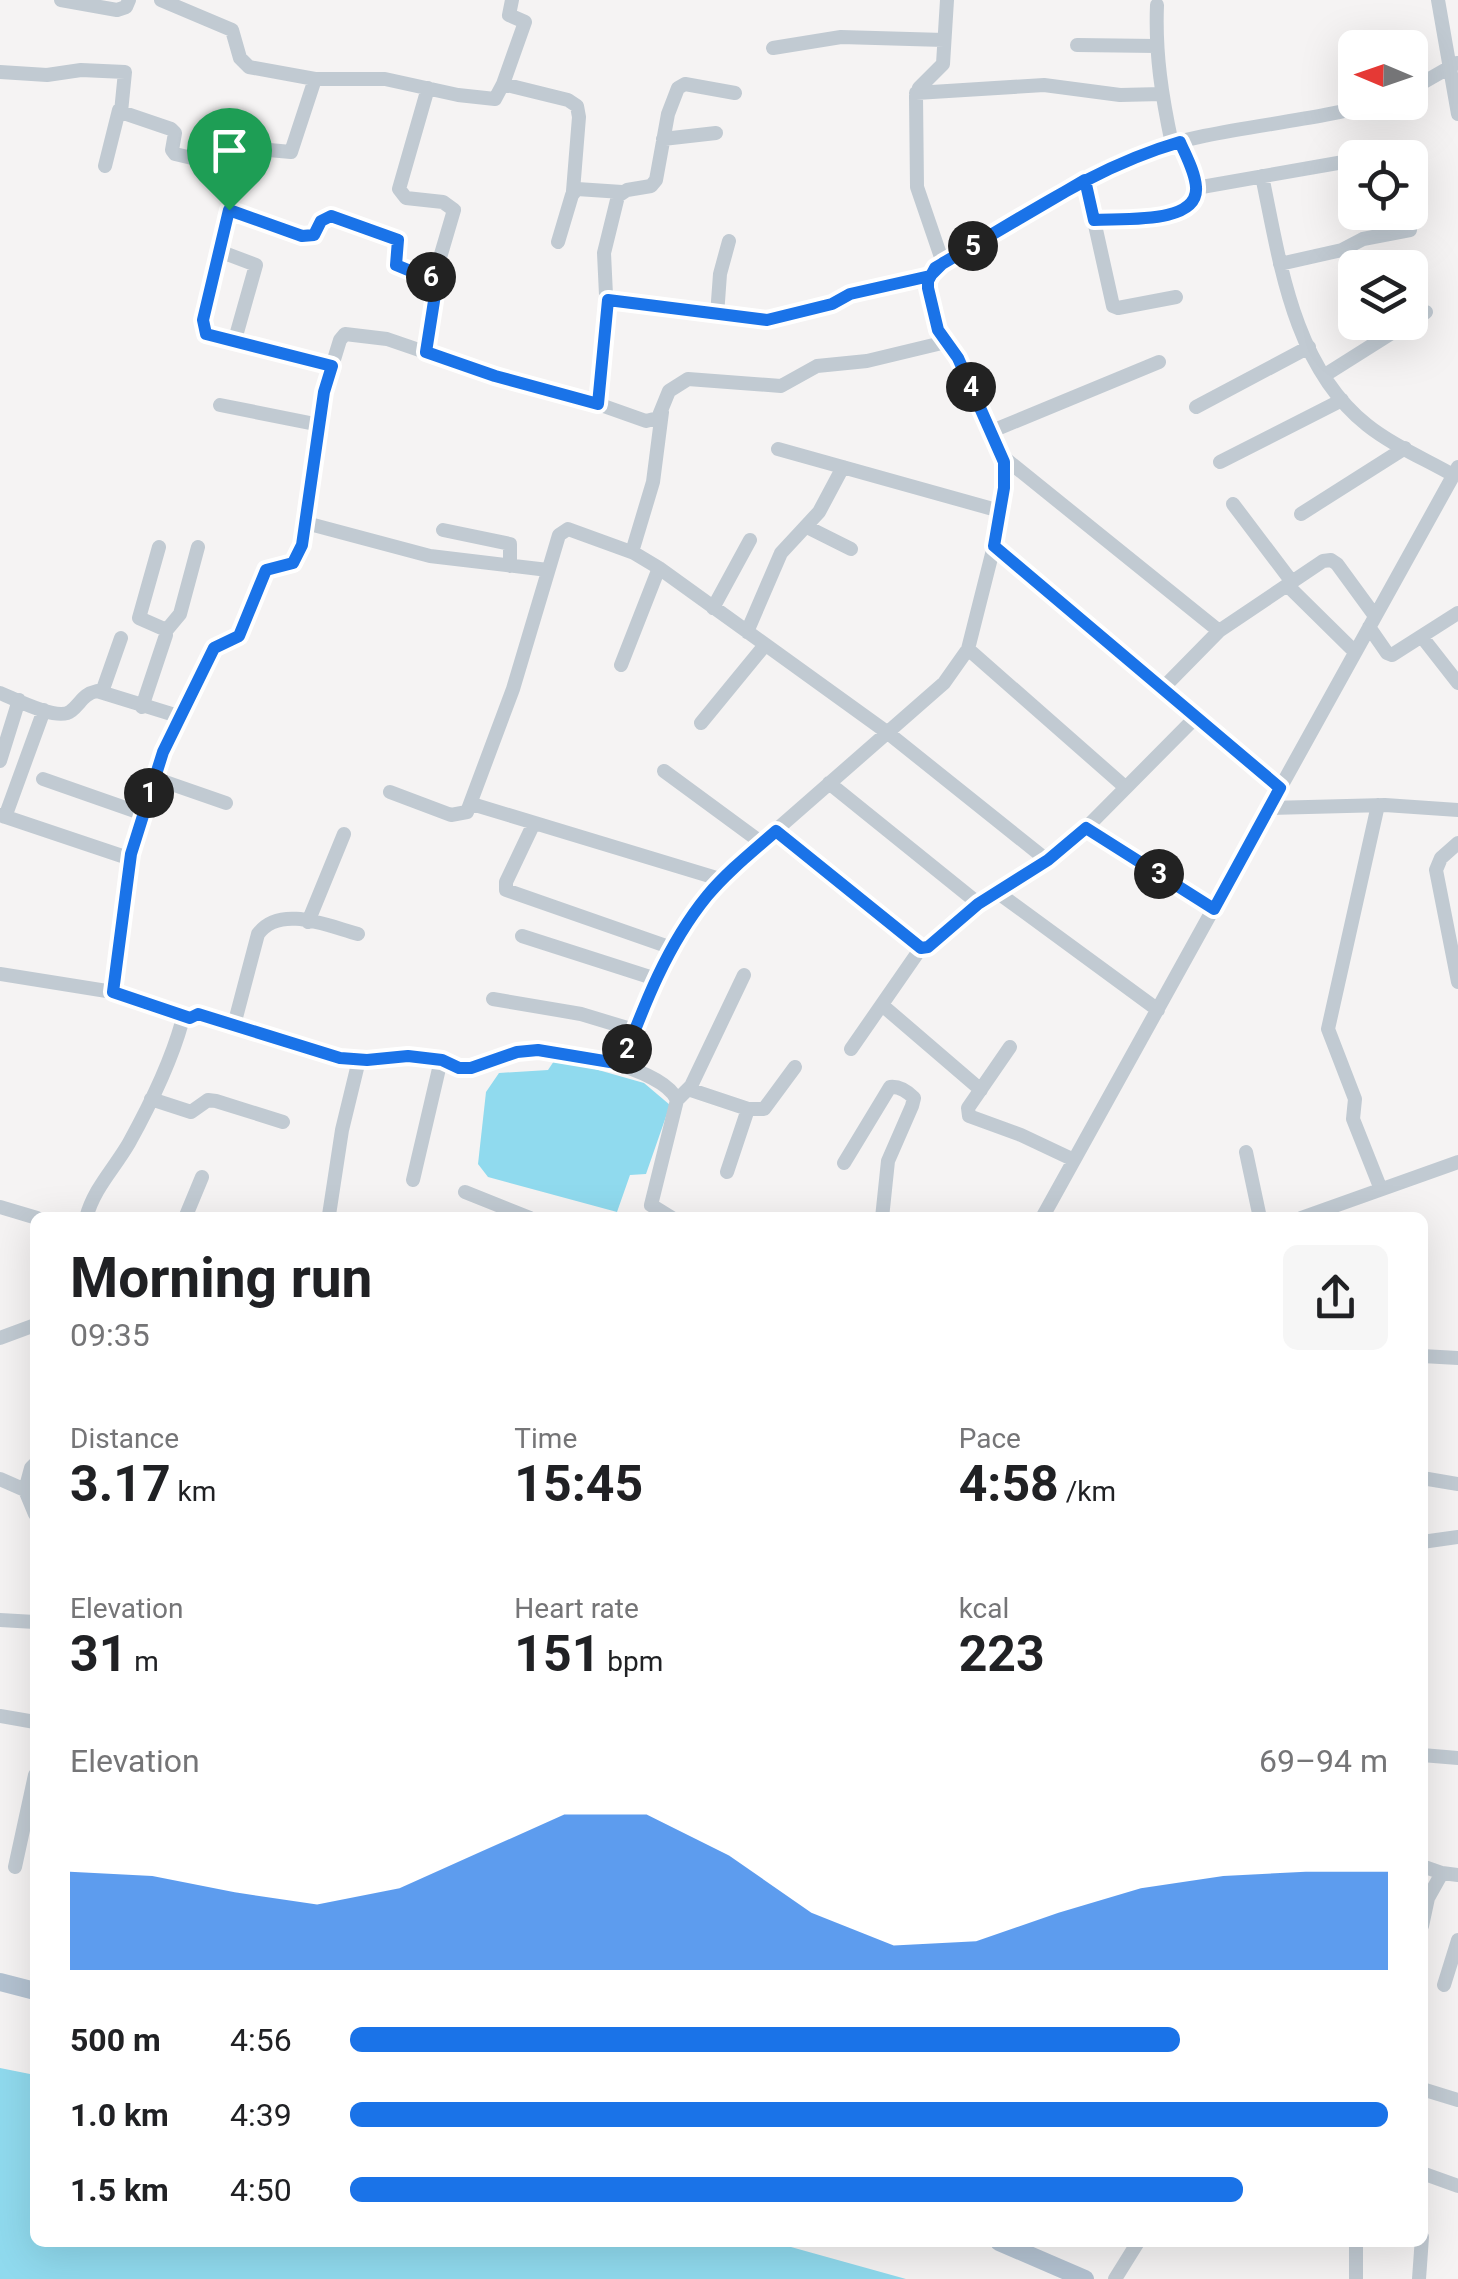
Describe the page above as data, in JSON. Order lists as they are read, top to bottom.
{
  "north": "left",
  "page": {
    "pins": [
      "5",
      "6",
      "4",
      "1",
      "3",
      "2"
    ],
    "heading": ["Morning run", "09:35"],
    "stats": [
      ["Distance", "3.17 km"],
      ["Time", "15:45"],
      ["Pace", "4:58 /km"],
      ["Elevation", "31 m"],
      ["Heart rate", "151 bpm"],
      ["kcal", "223"]
    ],
    "chart": ["Elevation", "69–94 m"],
    "list": [
      {
        "name": "500 m",
        "note": "4:56"
      },
      {
        "name": "1.0 km",
        "note": "4:39"
      },
      {
        "name": "1.5 km",
        "note": "4:50"
      }
    ]
  }
}
